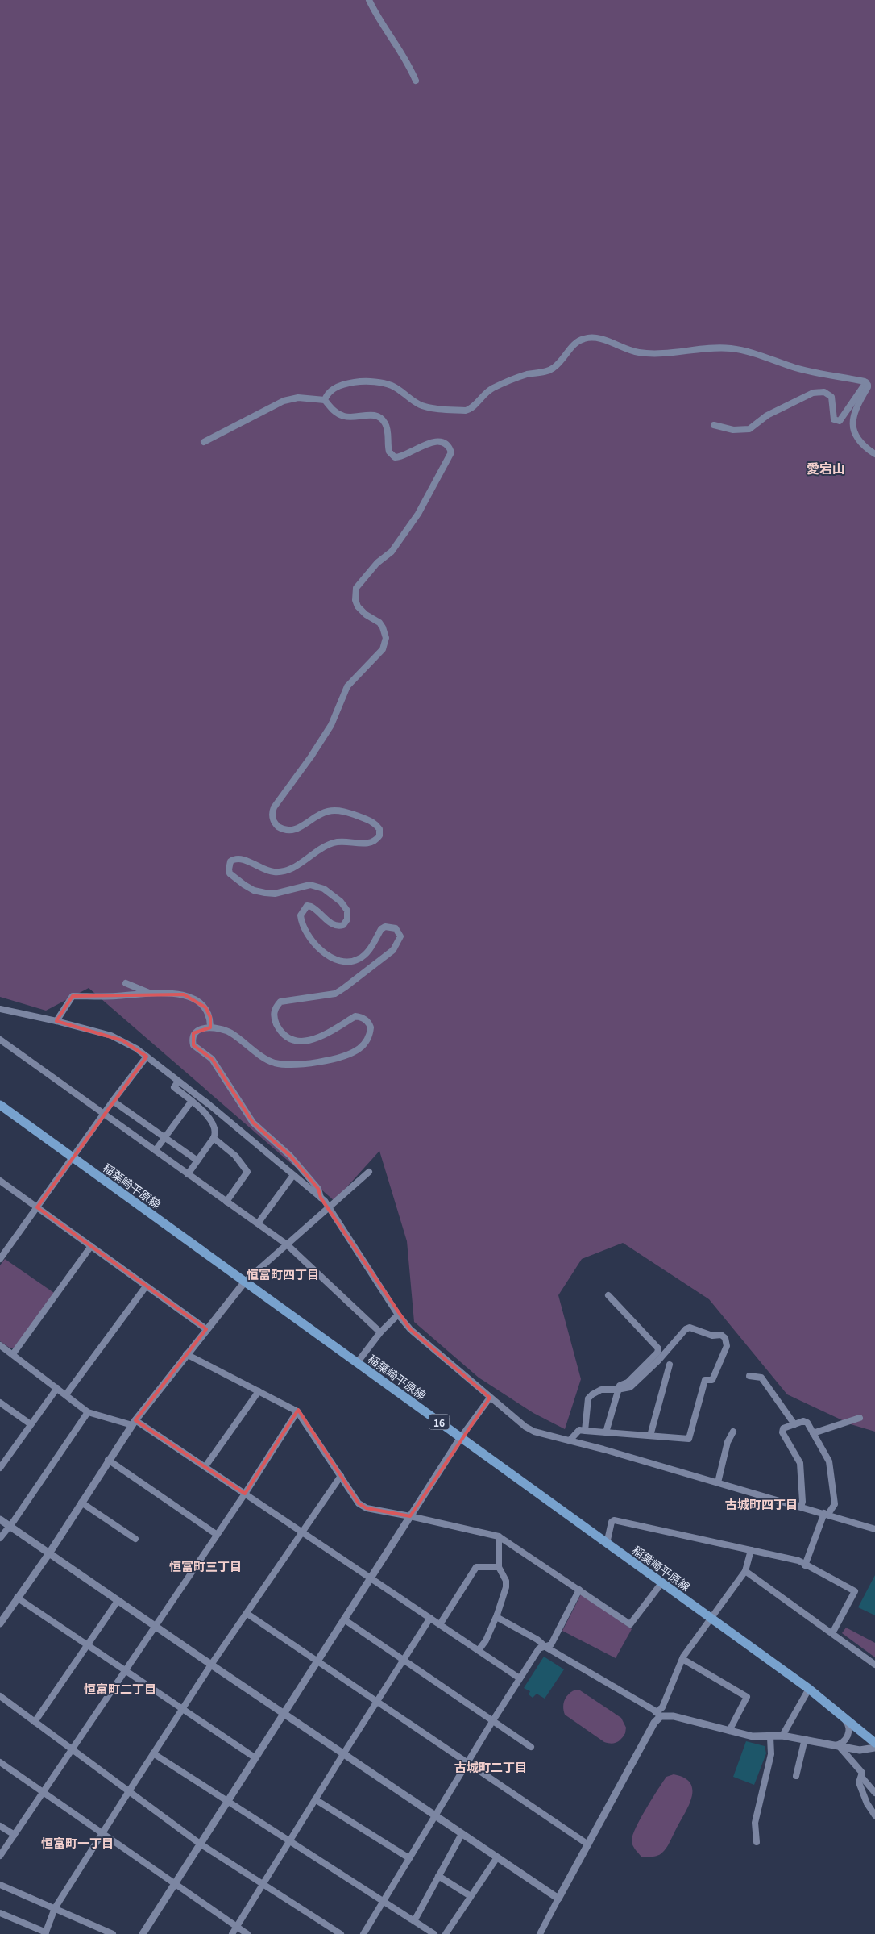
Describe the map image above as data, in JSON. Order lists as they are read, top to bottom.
{
  "streets": {
    "main road": ["稲葉崎平原線", "16"]
  },
  "districts": [
    "愛宕山",
    "恒富町四丁目",
    "古城町四丁目",
    "恒富町三丁目",
    "恒富町二丁目",
    "古城町二丁目",
    "恒富町一丁目"
  ]
}
